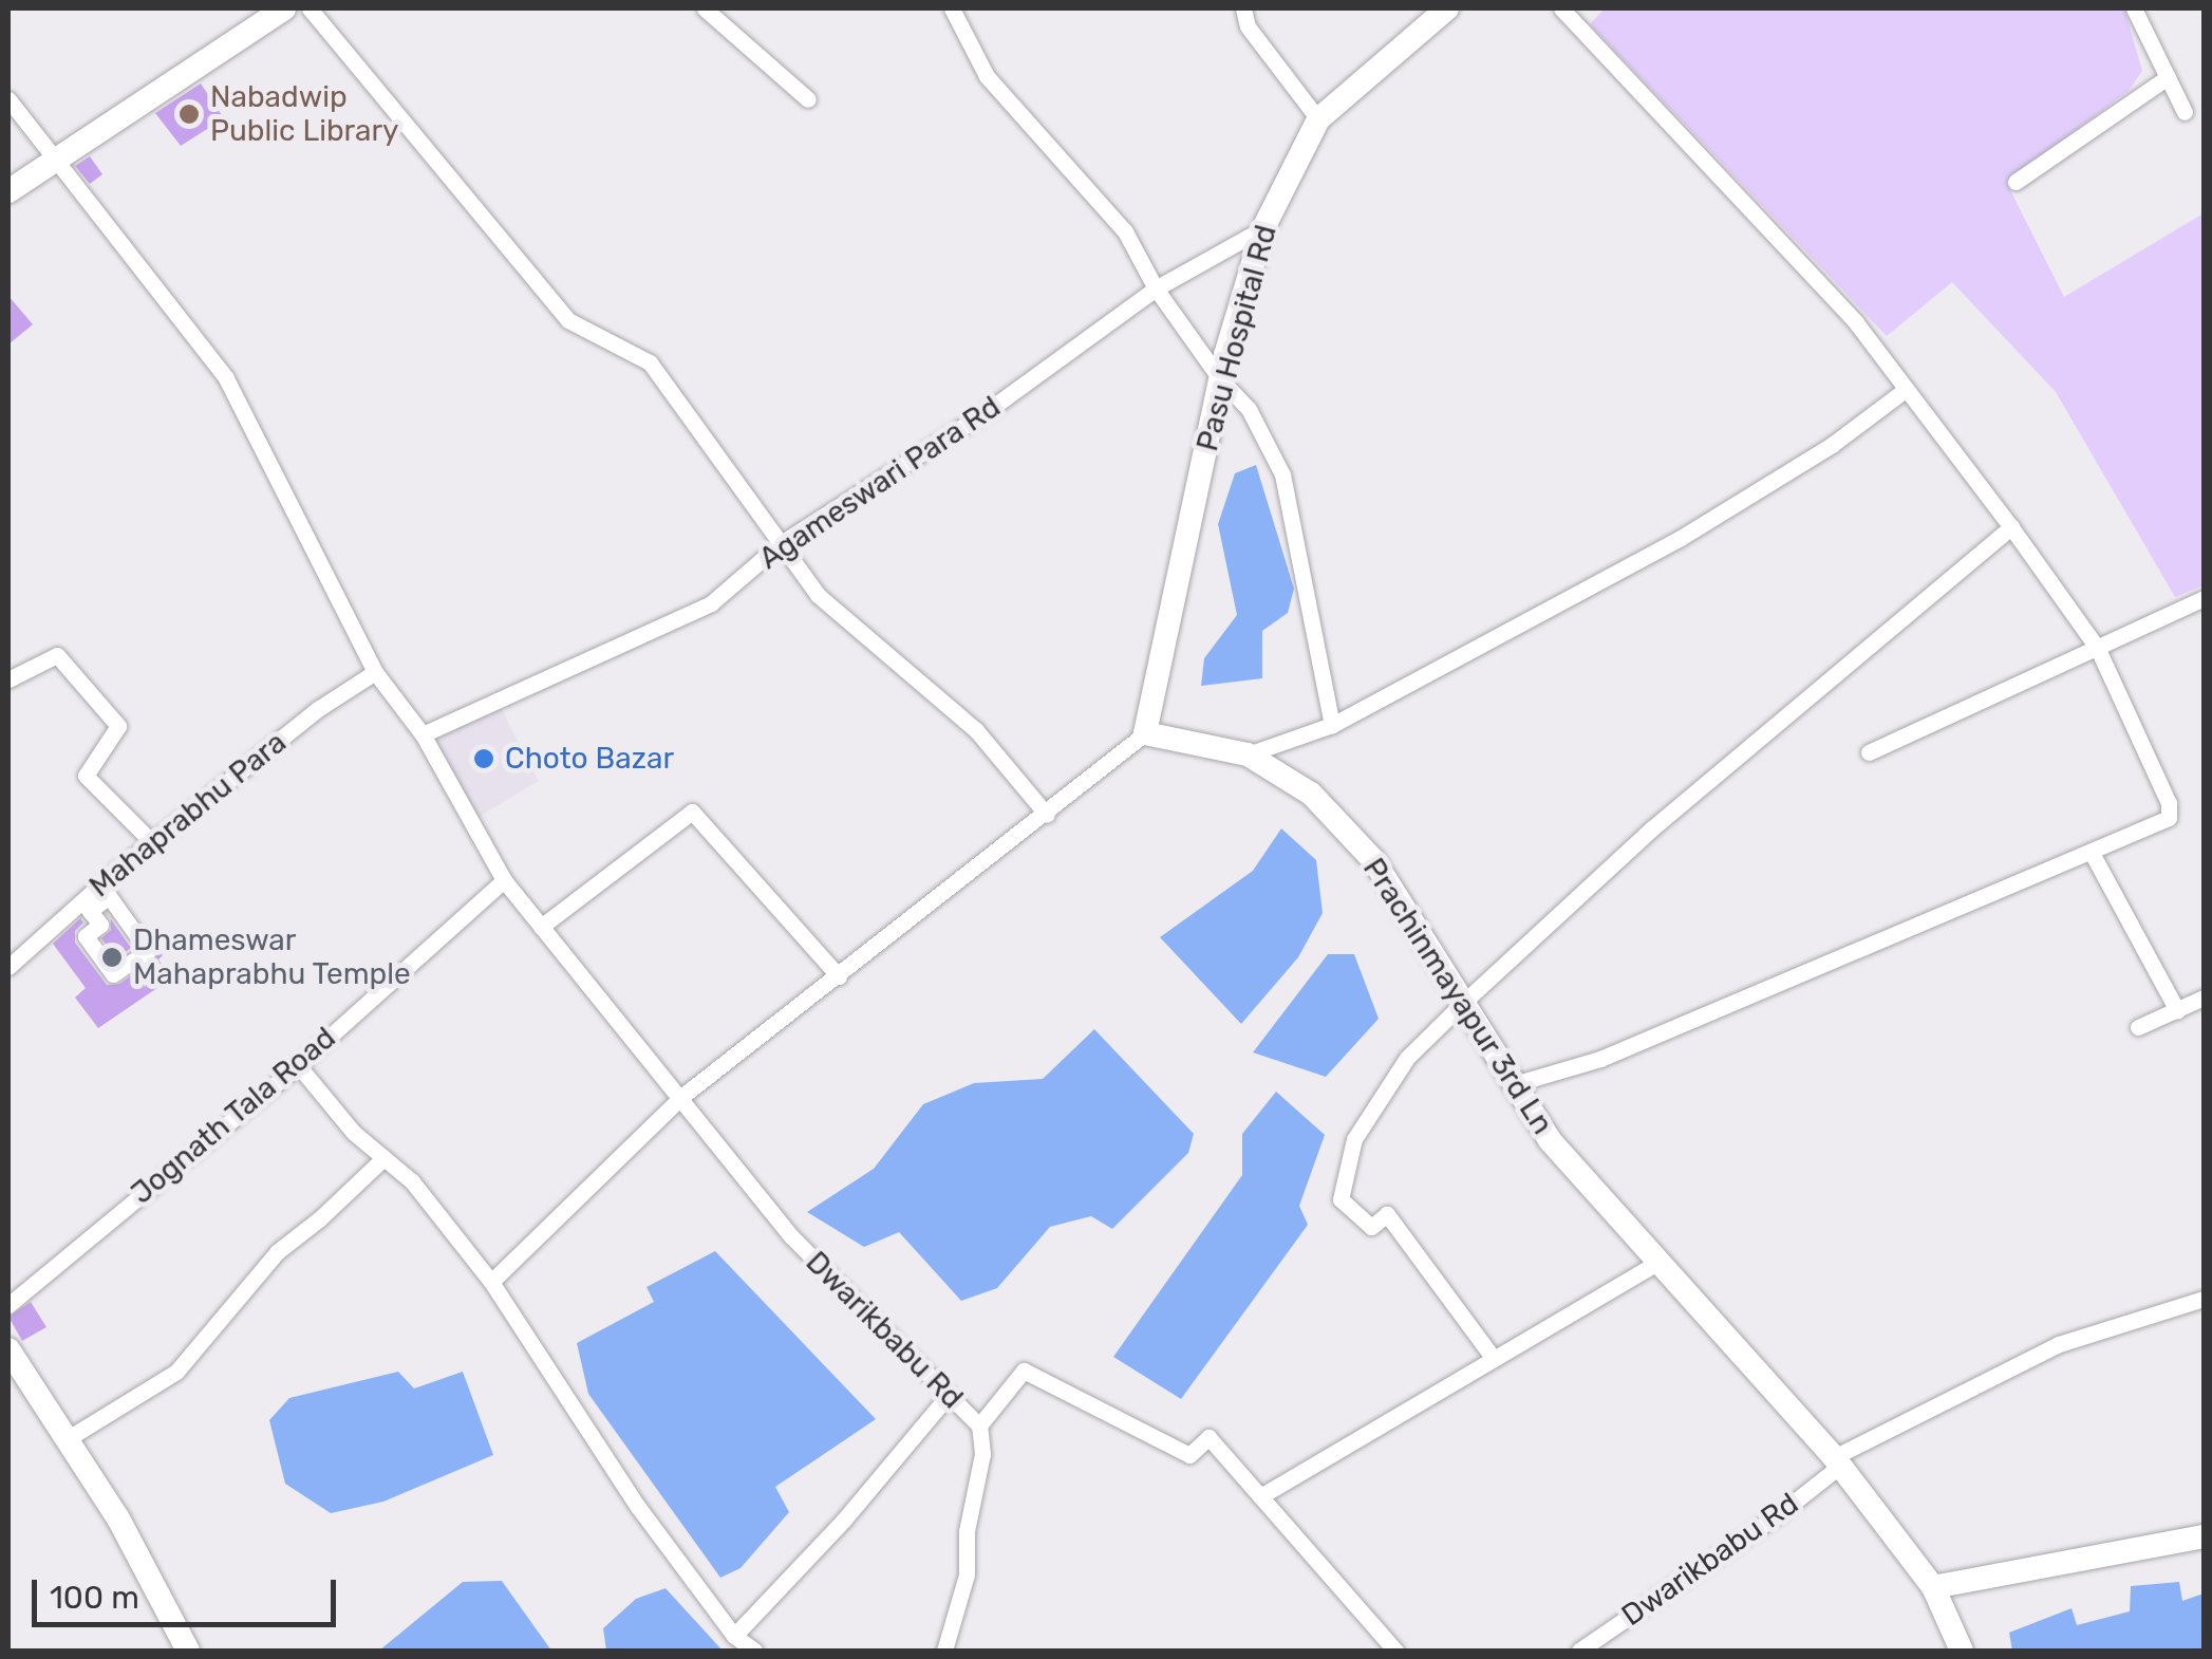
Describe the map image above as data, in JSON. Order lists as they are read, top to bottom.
{
  "streets": {
    "main road": ["Pasu Hospital Rd", "Prachinmayapur 3rd Ln"],
    "street": [
      "Agameswari Para Rd",
      "Mahaprabhu Para",
      "Jognath Tala Road",
      "Dwarikbabu Rd"
    ]
  },
  "crossings": [
    ["Pasu Hospital Rd", "Agameswari Para Rd"],
    ["Pasu Hospital Rd", "Prachinmayapur 3rd Ln"],
    ["Agameswari Para Rd", "Dwarikbabu Rd"],
    ["Mahaprabhu Para", "Dwarikbabu Rd"],
    ["Prachinmayapur 3rd Ln", "Dwarikbabu Rd"],
    ["Jognath Tala Road", "Dwarikbabu Rd"]
  ],
  "places": ["Nabadwip Public Library", "Choto Bazar", "Dhameswar Mahaprabhu Temple"],
  "scale_bar": "100 m"
}
